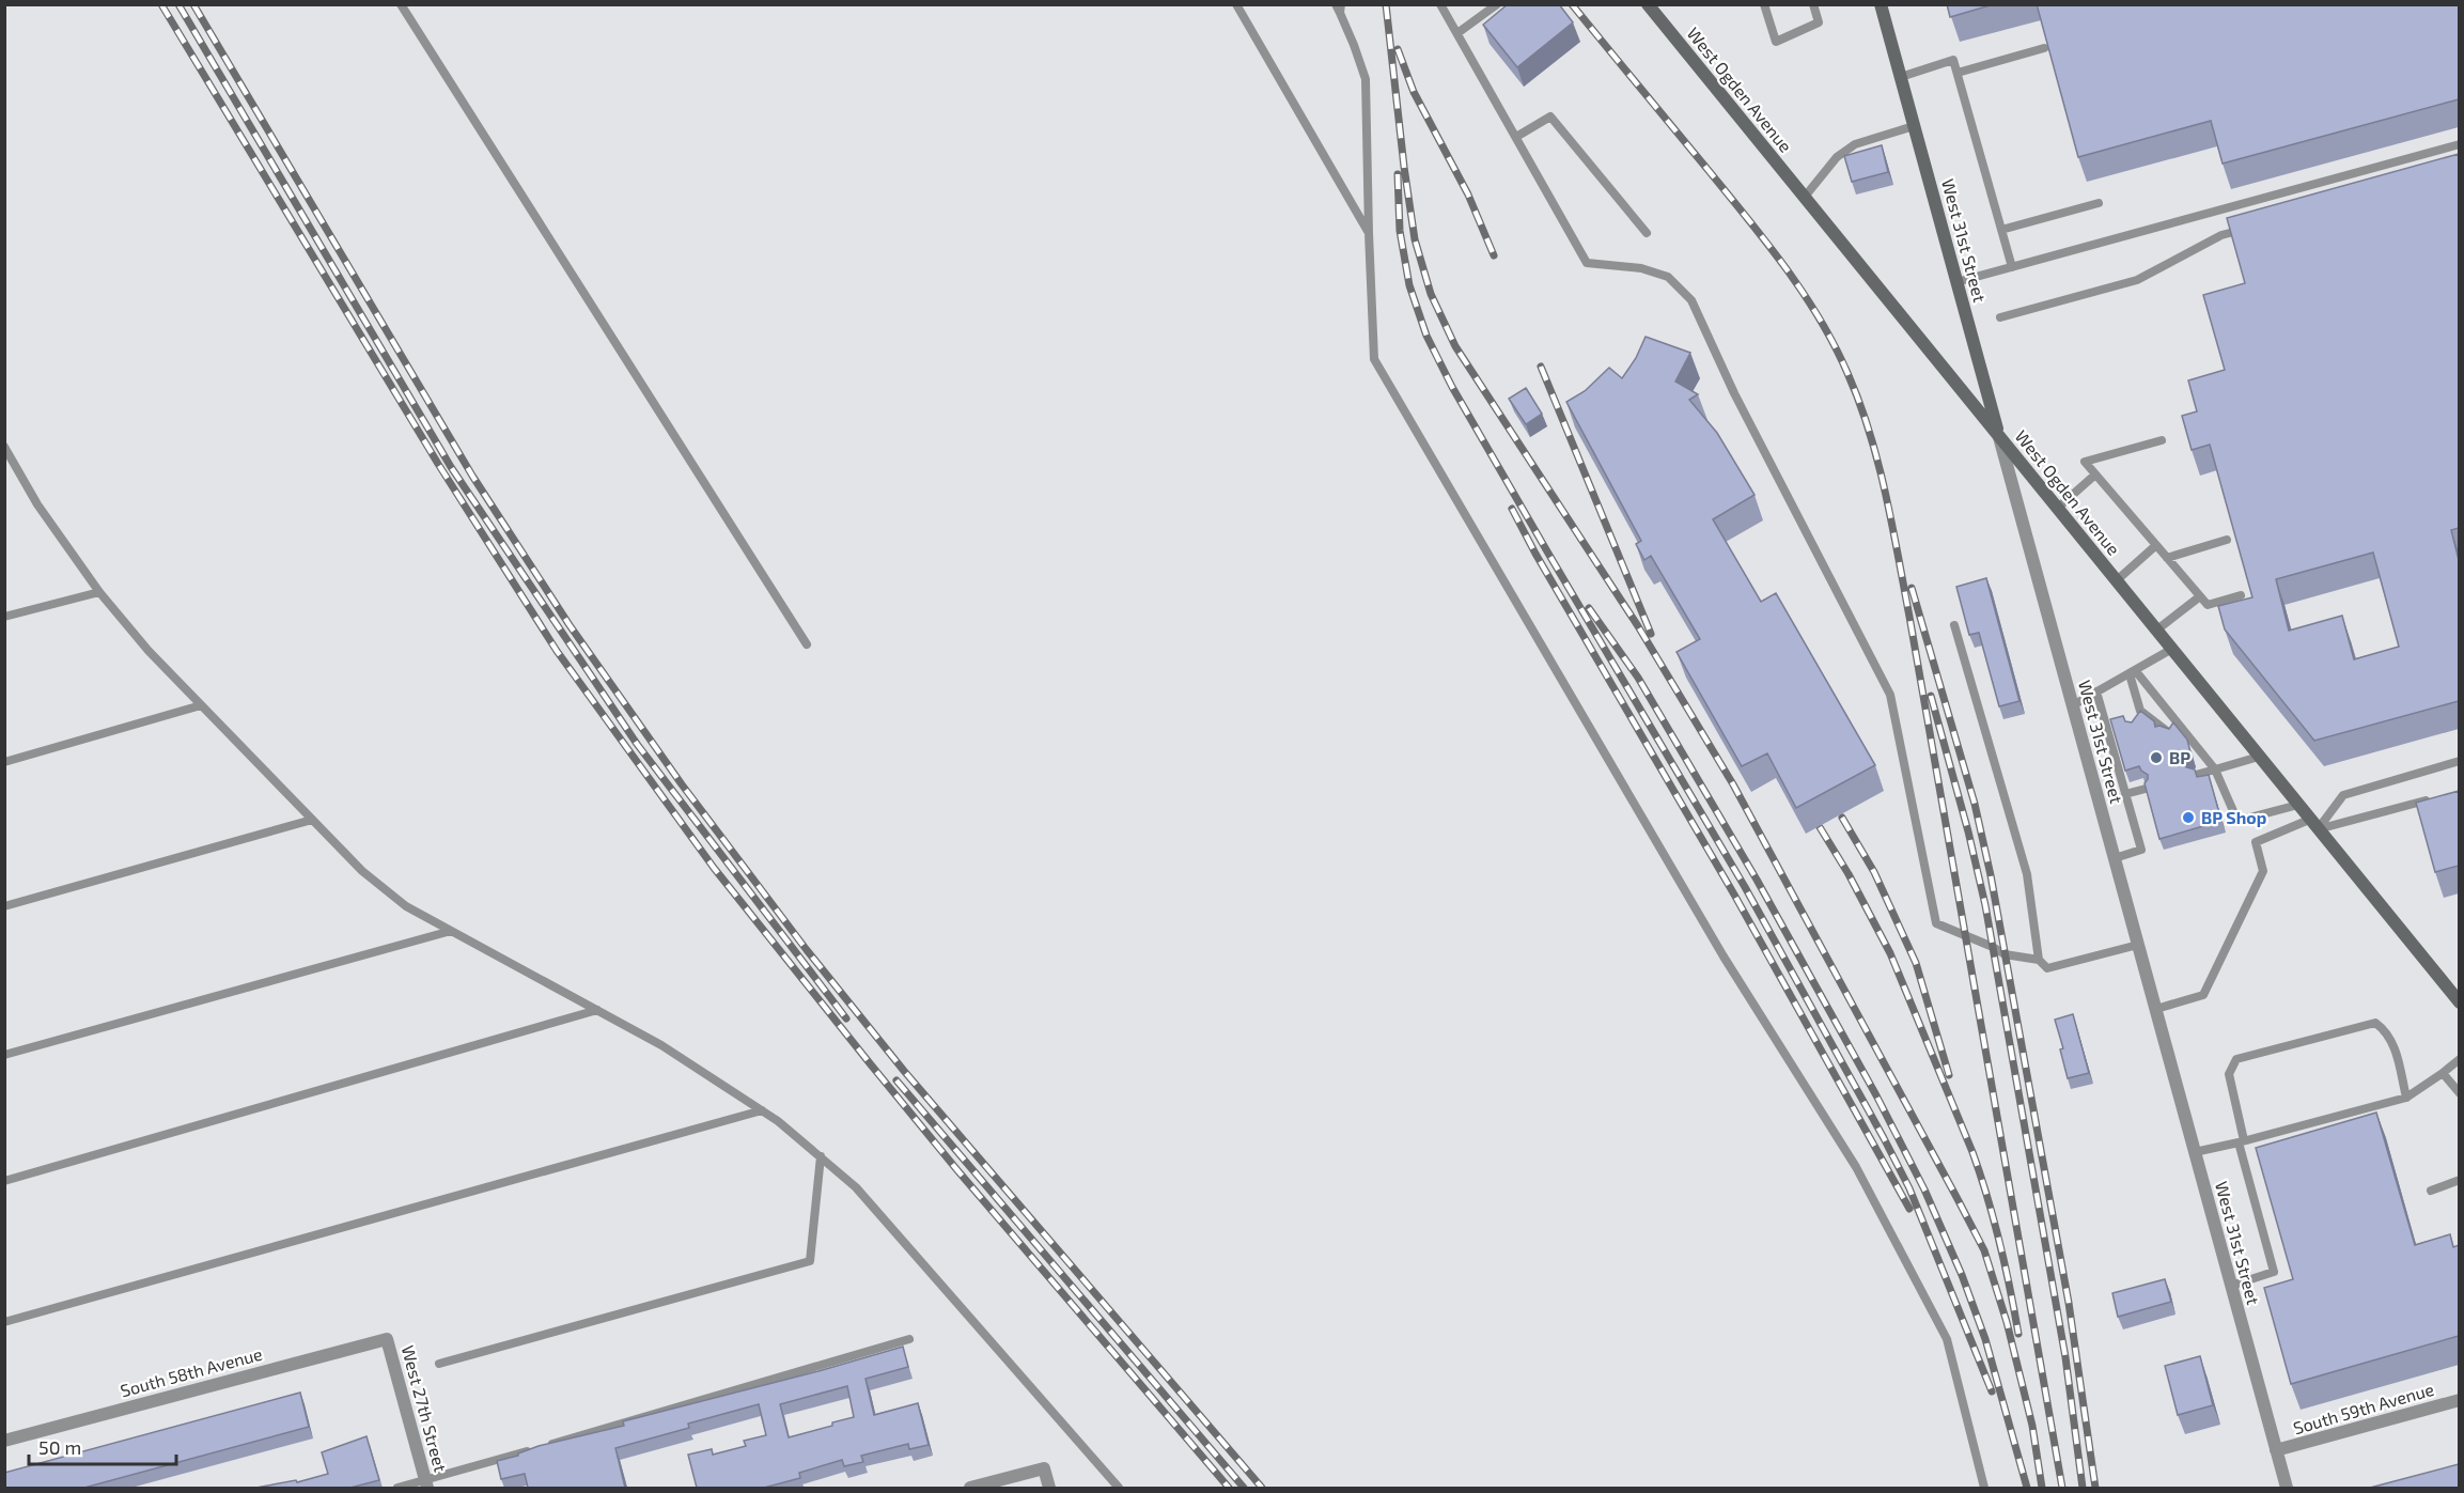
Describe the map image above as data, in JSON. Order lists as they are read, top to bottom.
{
  "streets": {
    "main road": ["West Ogden Avenue", "West 31st Street"],
    "street": ["South 58th Avenue", "West 27th Street", "South 59th Avenue"]
  },
  "crossings": [
    ["West Ogden Avenue", "West 31st Street"],
    ["West 31st Street", "South 59th Avenue"],
    ["South 58th Avenue", "West 27th Street"]
  ],
  "places": ["BP", "BP Shop"],
  "scale_bar": "50 m"
}
